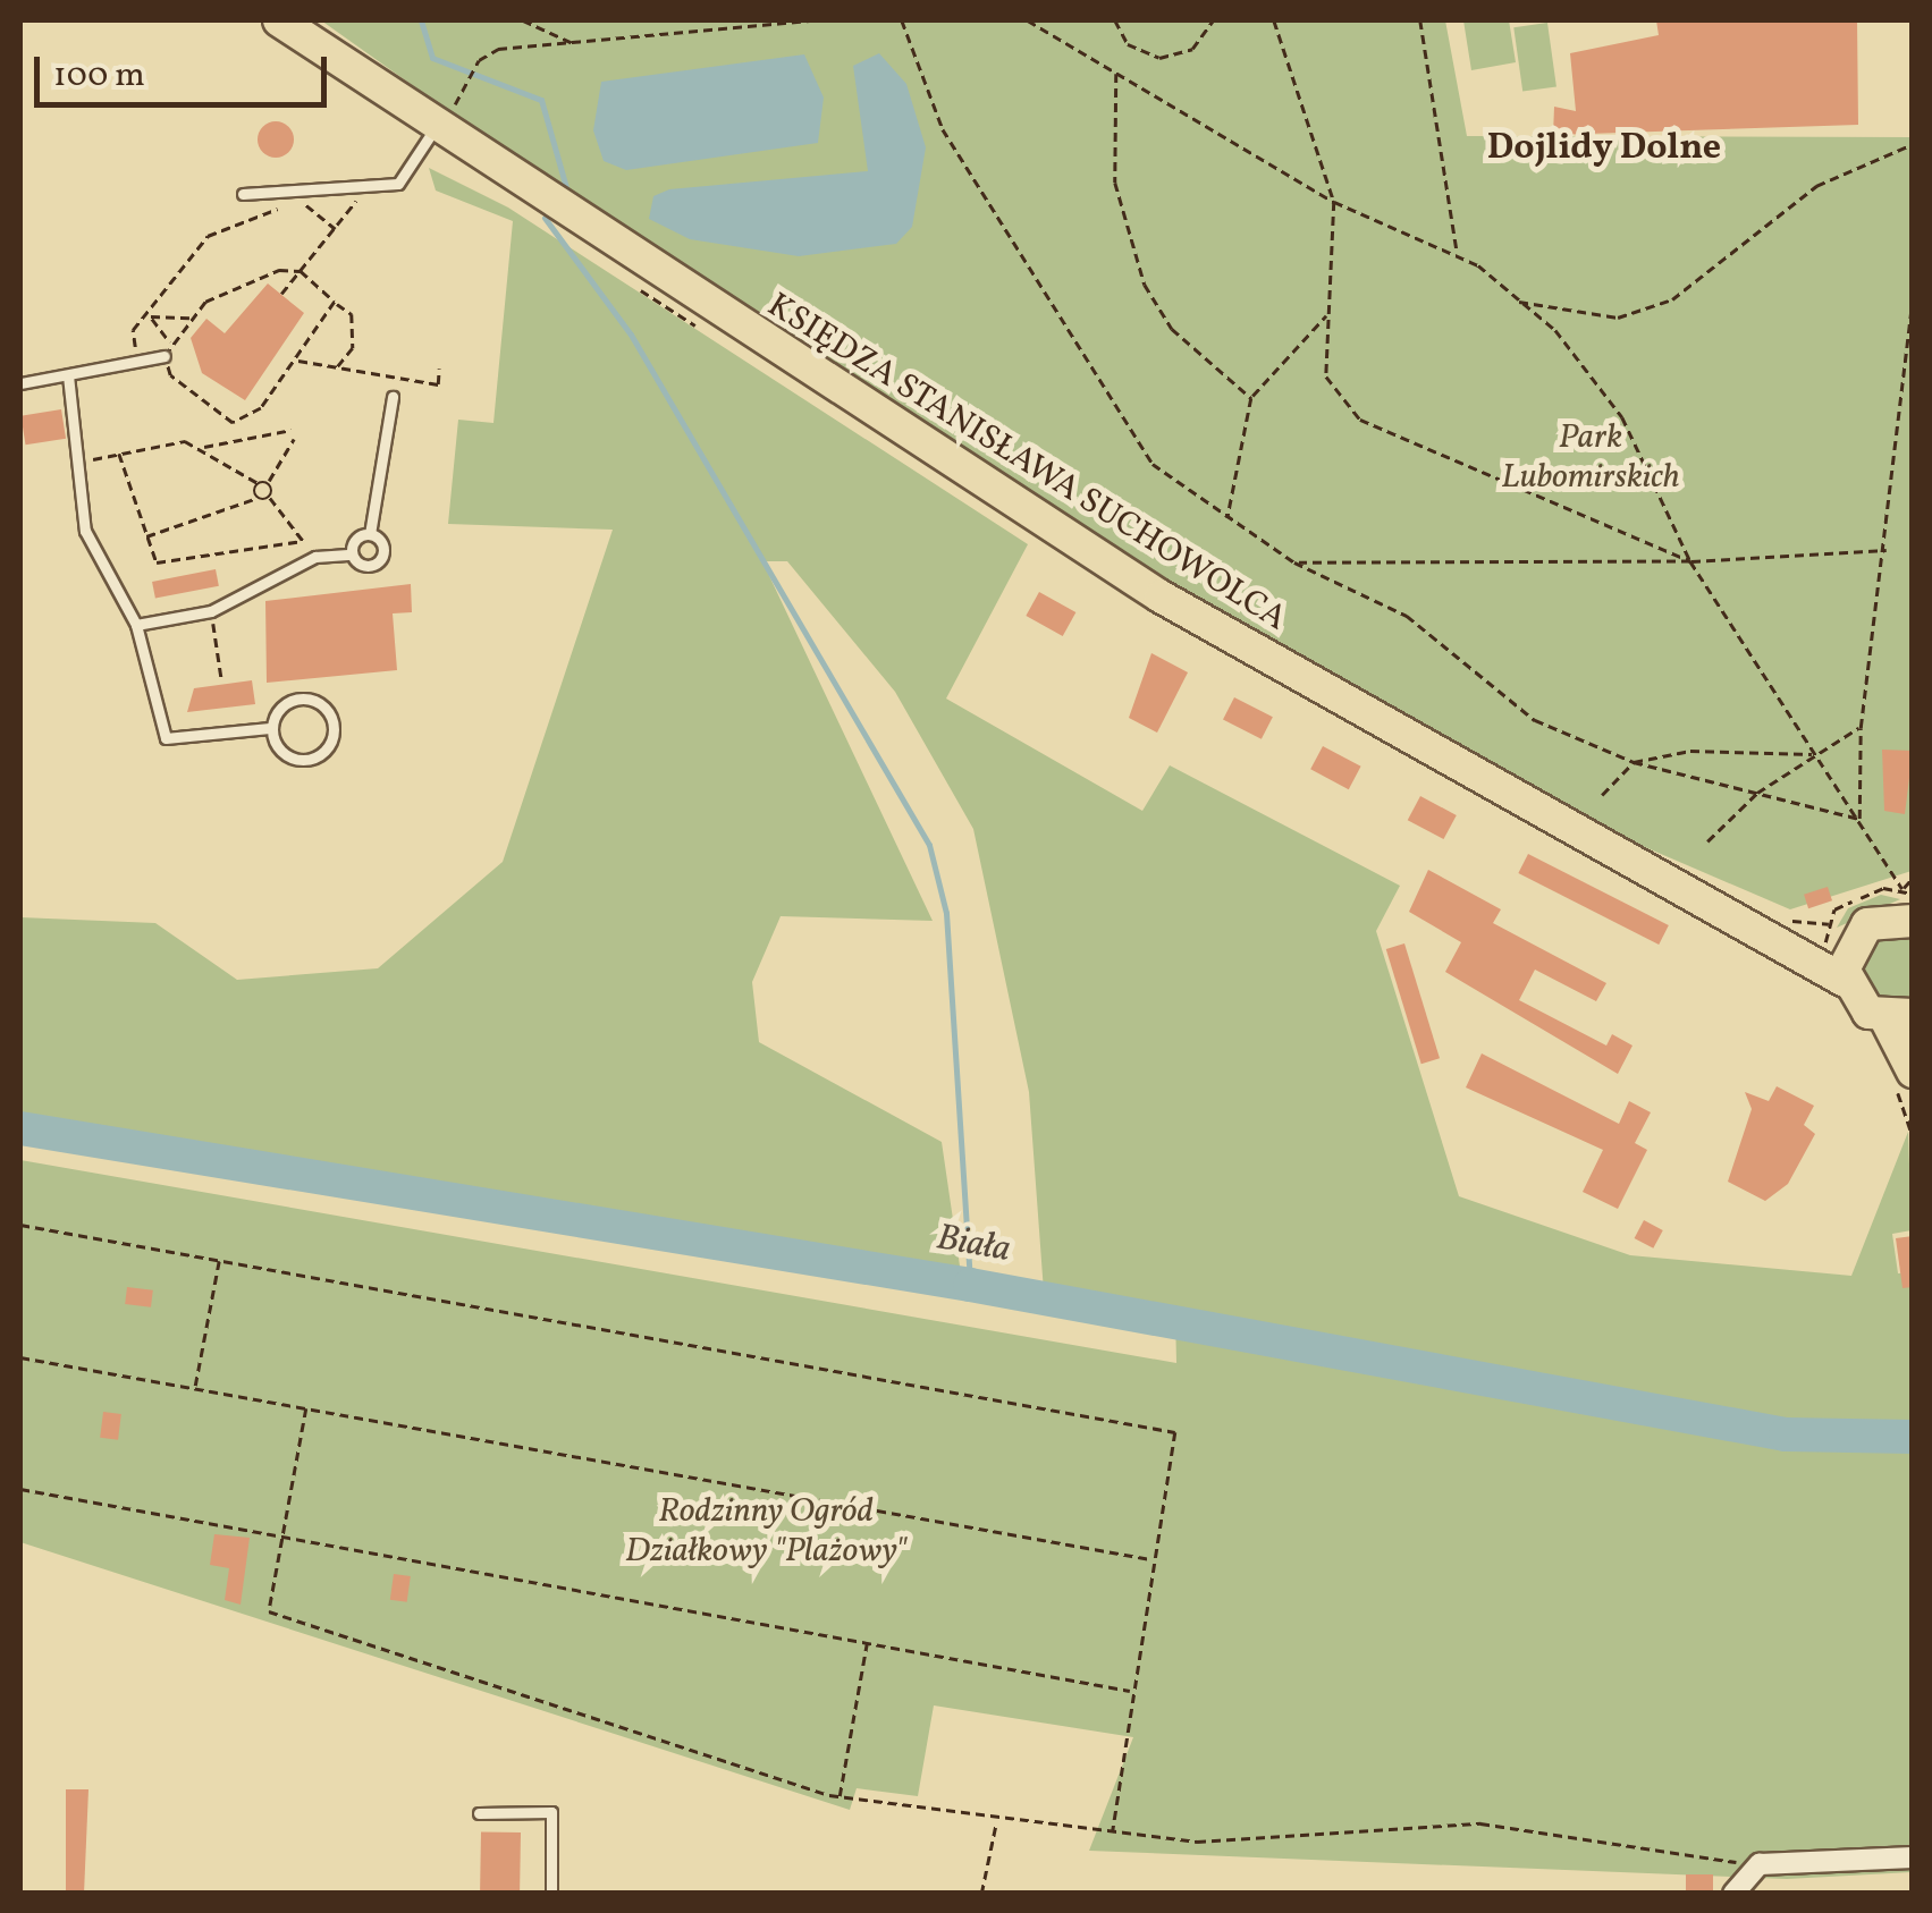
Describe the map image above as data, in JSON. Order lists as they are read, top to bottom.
{
  "streets": {
    "highway": ["KSIĘDZA STANISŁAWA SUCHOWOLCA"]
  },
  "districts": ["Dojlidy Dolne"],
  "water": ["Biała"],
  "parks": ["Park Lubomirskich", "Rodzinny Ogród Działkowy \"Plażowy\""],
  "scale_bar": "100 m"
}
